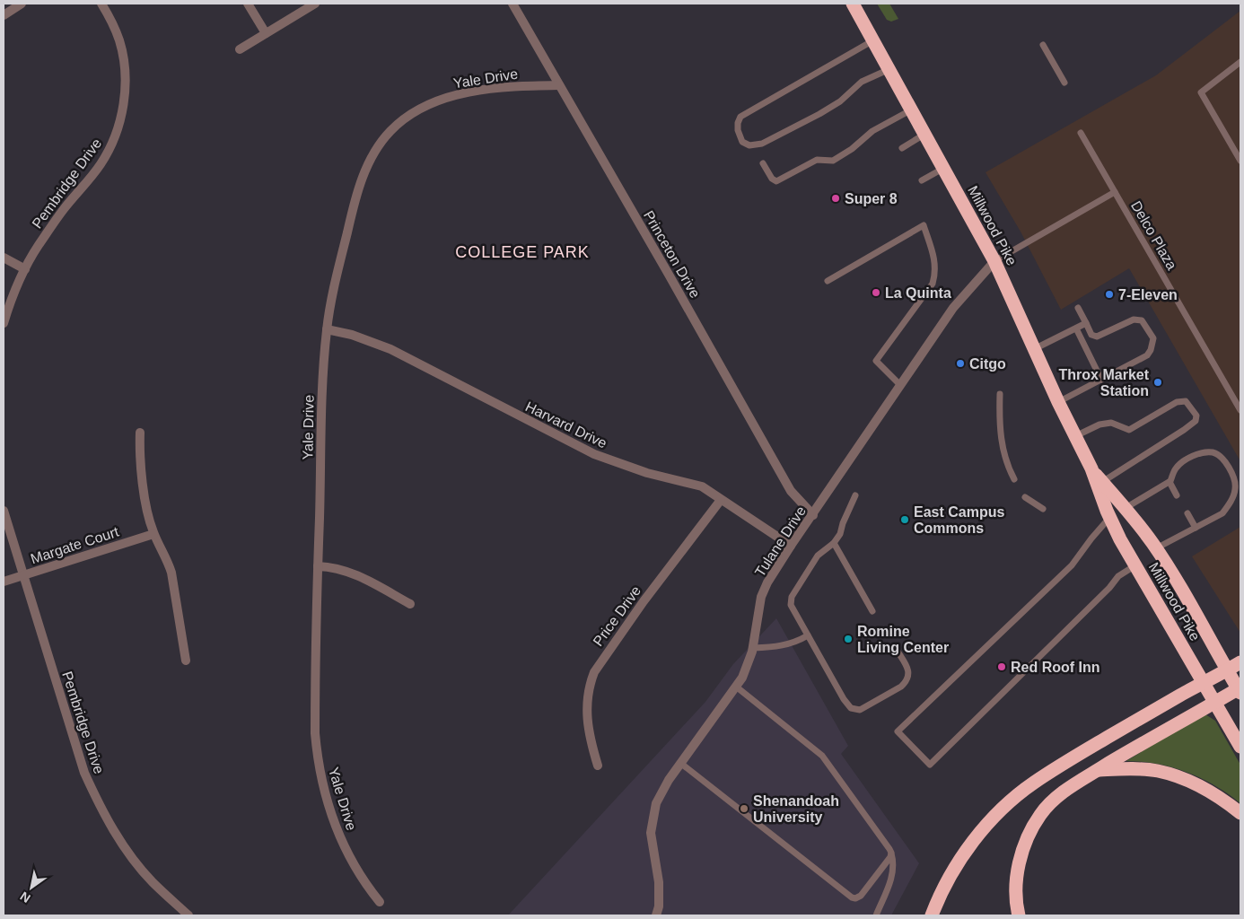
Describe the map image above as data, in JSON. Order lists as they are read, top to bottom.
{
  "streets": {
    "highway": ["Millwood Pike"],
    "street": [
      "Yale Drive",
      "Pembridge Drive",
      "Princeton Drive",
      "Harvard Drive",
      "Tulane Drive",
      "Margate Court",
      "Price Drive"
    ],
    "lane": ["Delco Plaza"]
  },
  "crossings": [
    ["Yale Drive", "Princeton Drive"],
    ["Yale Drive", "Harvard Drive"],
    ["Pembridge Drive", "Margate Court"],
    ["Millwood Pike", "Delco Plaza"],
    ["Millwood Pike", "Tulane Drive"],
    ["Delco Plaza", "Tulane Drive"],
    ["Princeton Drive", "Tulane Drive"],
    ["Harvard Drive", "Tulane Drive"],
    ["Harvard Drive", "Price Drive"]
  ],
  "districts": ["COLLEGE PARK"],
  "places": [
    "Super 8",
    "La Quinta",
    "7-Eleven",
    "Citgo",
    "Throx Market Station",
    "East Campus Commons",
    "Romine Living Center",
    "Red Roof Inn",
    "Shenandoah University"
  ],
  "north": "bottom left"
}
